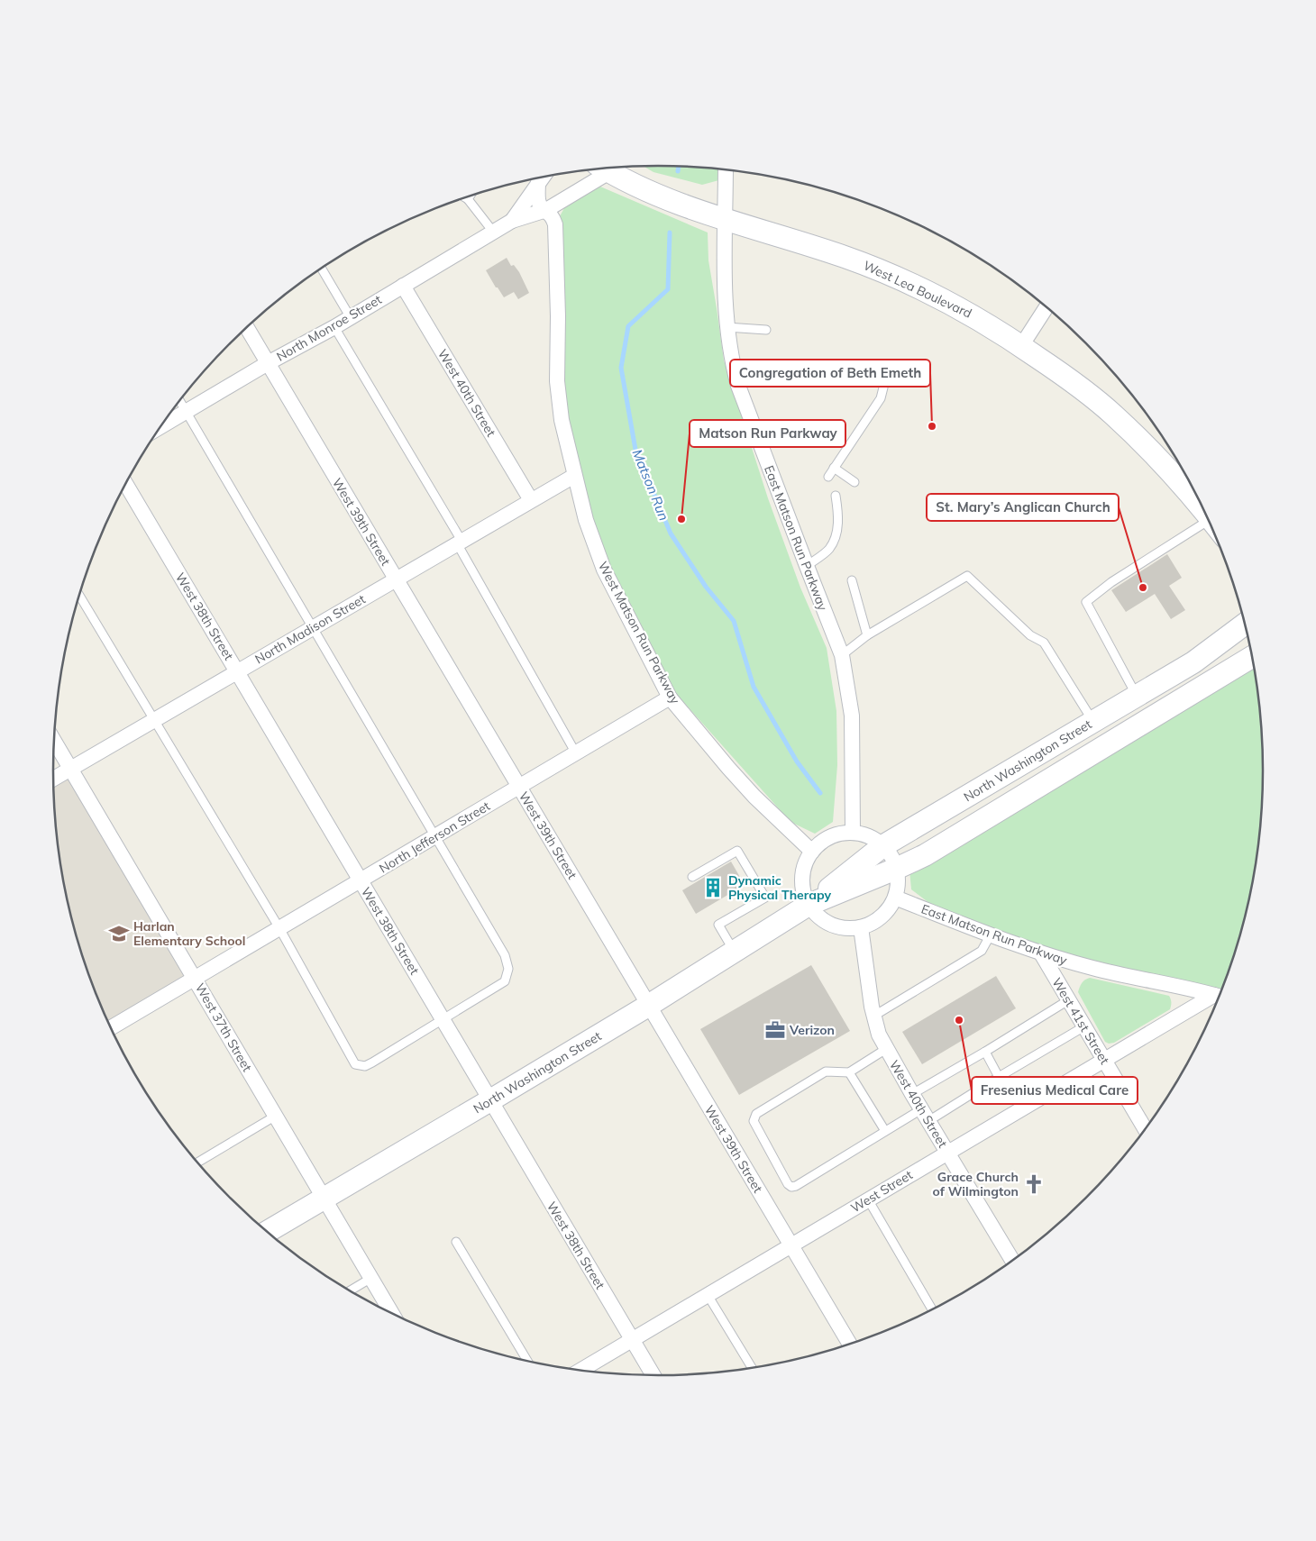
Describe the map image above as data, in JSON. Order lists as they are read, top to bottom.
{
  "streets": {
    "main road": ["West Lea Boulevard", "North Washington Street"],
    "street": [
      "North Monroe Street",
      "West 40th Street",
      "West 39th Street",
      "East Matson Run Parkway",
      "West 38th Street",
      "North Madison Street",
      "West Matson Run Parkway",
      "North Jefferson Street",
      "West 41st Street",
      "West 37th Street",
      "West Street"
    ]
  },
  "crossings": [
    ["West Lea Boulevard", "East Matson Run Parkway"],
    ["North Monroe Street", "West 40th Street"],
    ["North Monroe Street", "West 39th Street"],
    ["West 40th Street", "North Madison Street"],
    ["West 40th Street", "West Street"],
    ["West 39th Street", "North Madison Street"],
    ["West 39th Street", "North Washington Street"],
    ["West 39th Street", "North Jefferson Street"],
    ["West 39th Street", "West Street"],
    ["East Matson Run Parkway", "West 41st Street"],
    ["West 38th Street", "North Madison Street"],
    ["West 38th Street", "North Washington Street"],
    ["West 38th Street", "North Jefferson Street"],
    ["West 38th Street", "West Street"],
    ["North Madison Street", "West Matson Run Parkway"],
    ["North Madison Street", "West 37th Street"],
    ["West Matson Run Parkway", "North Jefferson Street"],
    ["North Washington Street", "West 37th Street"],
    ["North Jefferson Street", "West 37th Street"],
    ["West 41st Street", "West Street"]
  ],
  "water": ["Matson Run"],
  "places": {
    "other": [
      "Congregation of Beth Emeth",
      "Matson Run Parkway",
      "St. Mary’s Anglican Church",
      "Fresenius Medical Care"
    ],
    "building": ["Dynamic Physical Therapy"],
    "school or university": ["Harlan Elementary School"],
    "office": ["Verizon"],
    "church": ["Grace Church of Wilmington"]
  }
}
